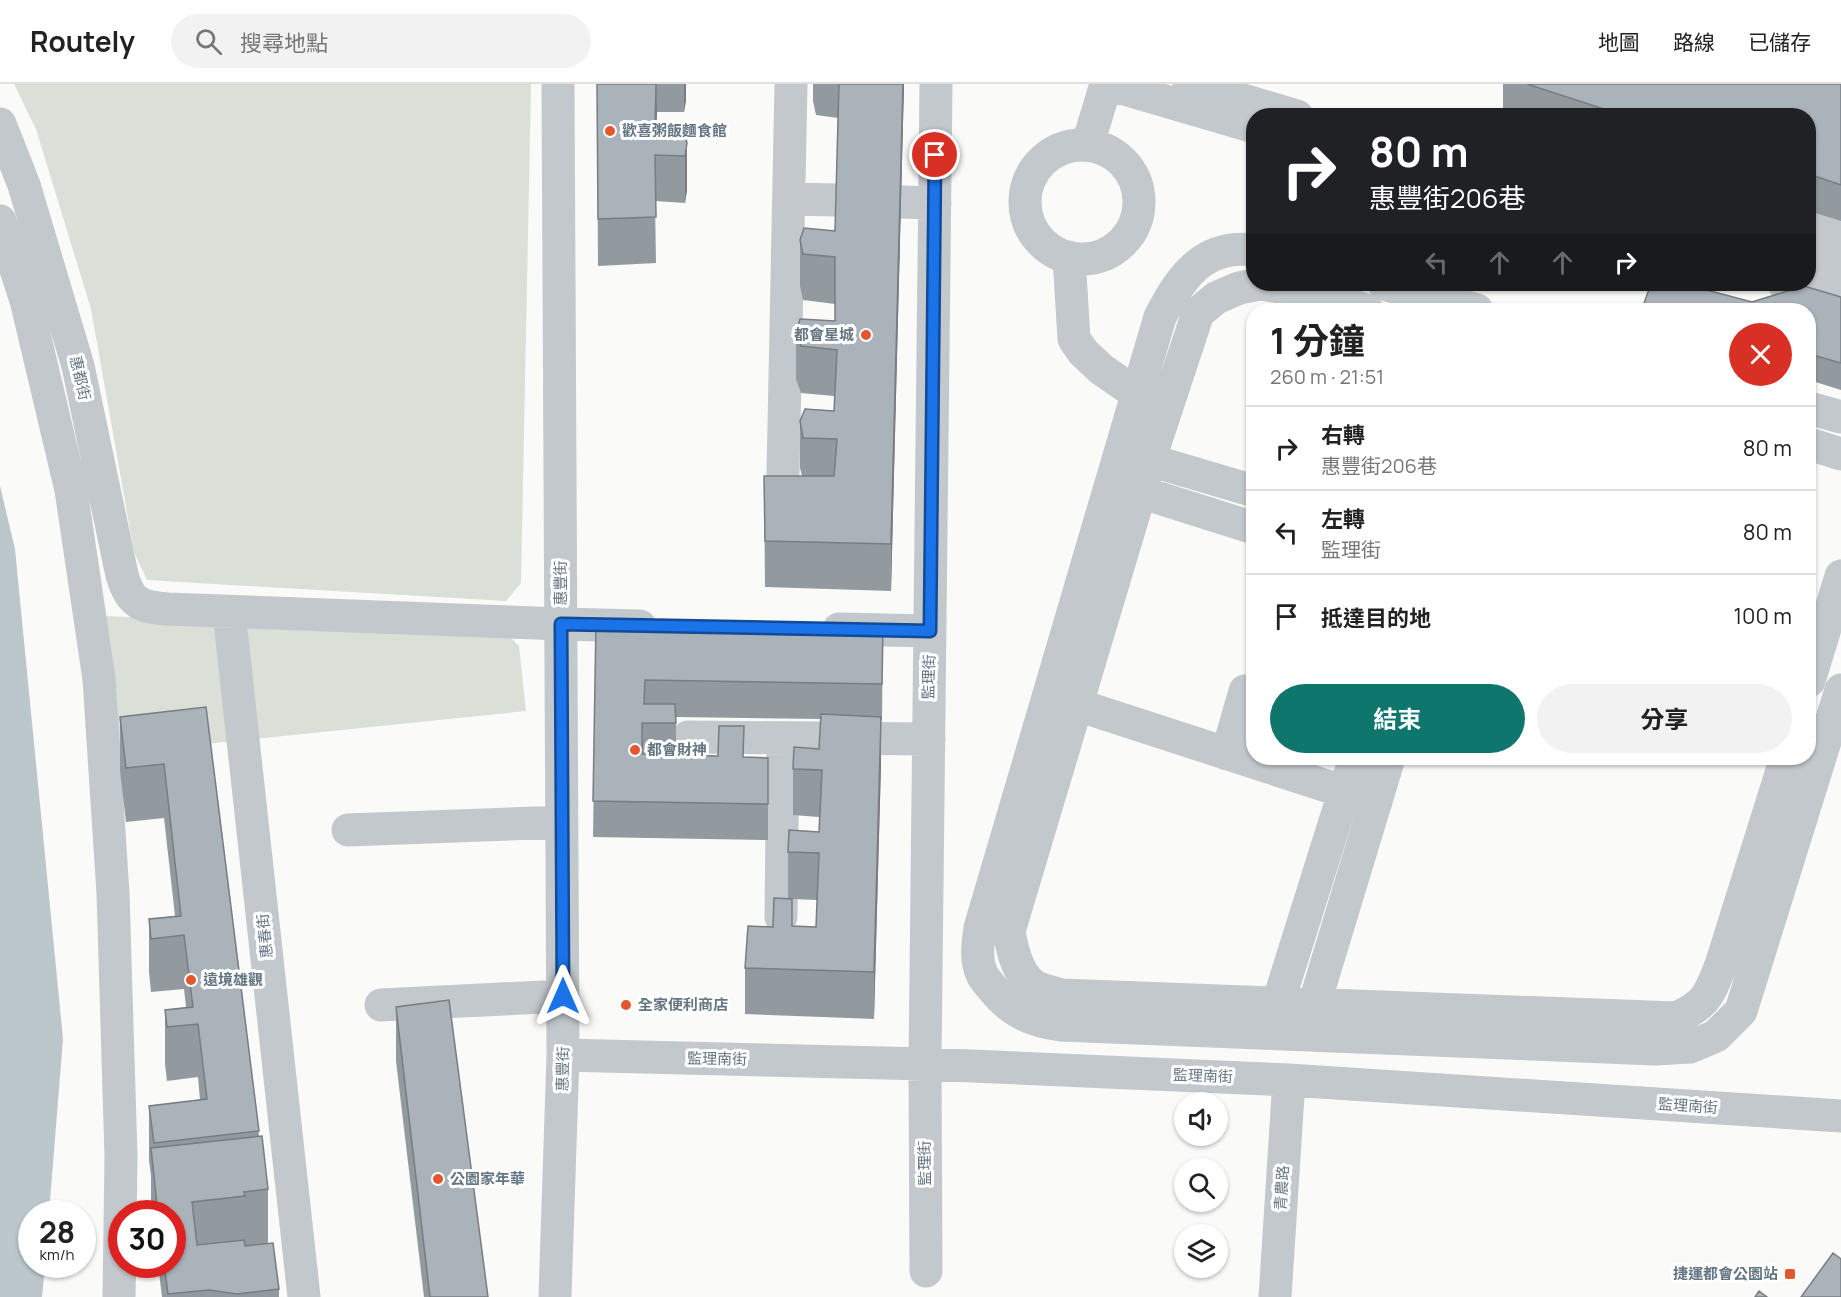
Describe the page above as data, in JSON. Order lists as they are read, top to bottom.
{
  "streets": {
    "street": [
      "惠都街",
      "惠豐街",
      "監理街",
      "惠春街",
      "監理南街",
      "青農路"
    ]
  },
  "crossings": [
    ["惠都街", "惠豐街"],
    ["惠都街", "惠春街"],
    ["惠豐街", "監理南街"],
    ["監理街", "監理南街"],
    ["監理南街", "青農路"]
  ],
  "places": {
    "other": [
      "歡喜粥飯麵食館",
      "都會星城",
      "都會財神",
      "遠境雄觀",
      "全家便利商店",
      "公園家年華"
    ],
    "transit": ["捷運都會公園站"]
  },
  "page": {
    "header": "Routely",
    "search": "搜尋地點",
    "nav": ["地圖", "路線", "已儲存"],
    "turn": ["80 m", "惠豐街206巷"],
    "heading": ["1 分鐘", "260 m · 21:51"],
    "list": [
      {
        "name": "右轉",
        "note": "惠豐街206巷",
        "value": "80 m"
      },
      {
        "name": "左轉",
        "note": "監理街",
        "value": "80 m"
      },
      {
        "name": "抵達目的地",
        "value": "100 m"
      }
    ],
    "buttons": ["結束", "分享"],
    "speed": "28 km/h",
    "limit": "30"
  }
}
